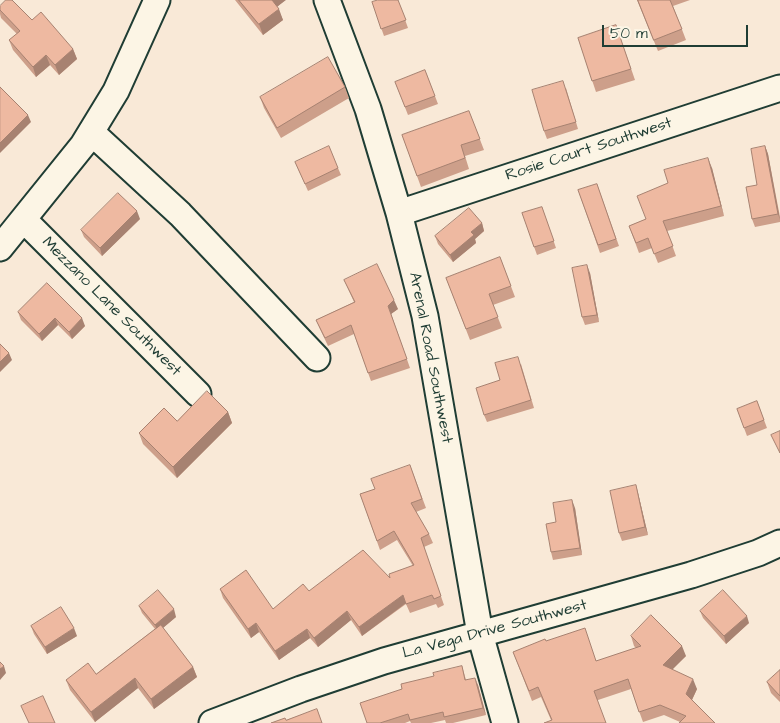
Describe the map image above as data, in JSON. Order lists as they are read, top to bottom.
{
  "streets": {
    "street": [
      "Rosie Court Southwest",
      "Mezzano Lane Southwest",
      "Arenal Road Southwest",
      "La Vega Drive Southwest"
    ]
  },
  "crossings": [
    ["Rosie Court Southwest", "Arenal Road Southwest"],
    ["Arenal Road Southwest", "La Vega Drive Southwest"]
  ],
  "scale_bar": "50 m"
}
